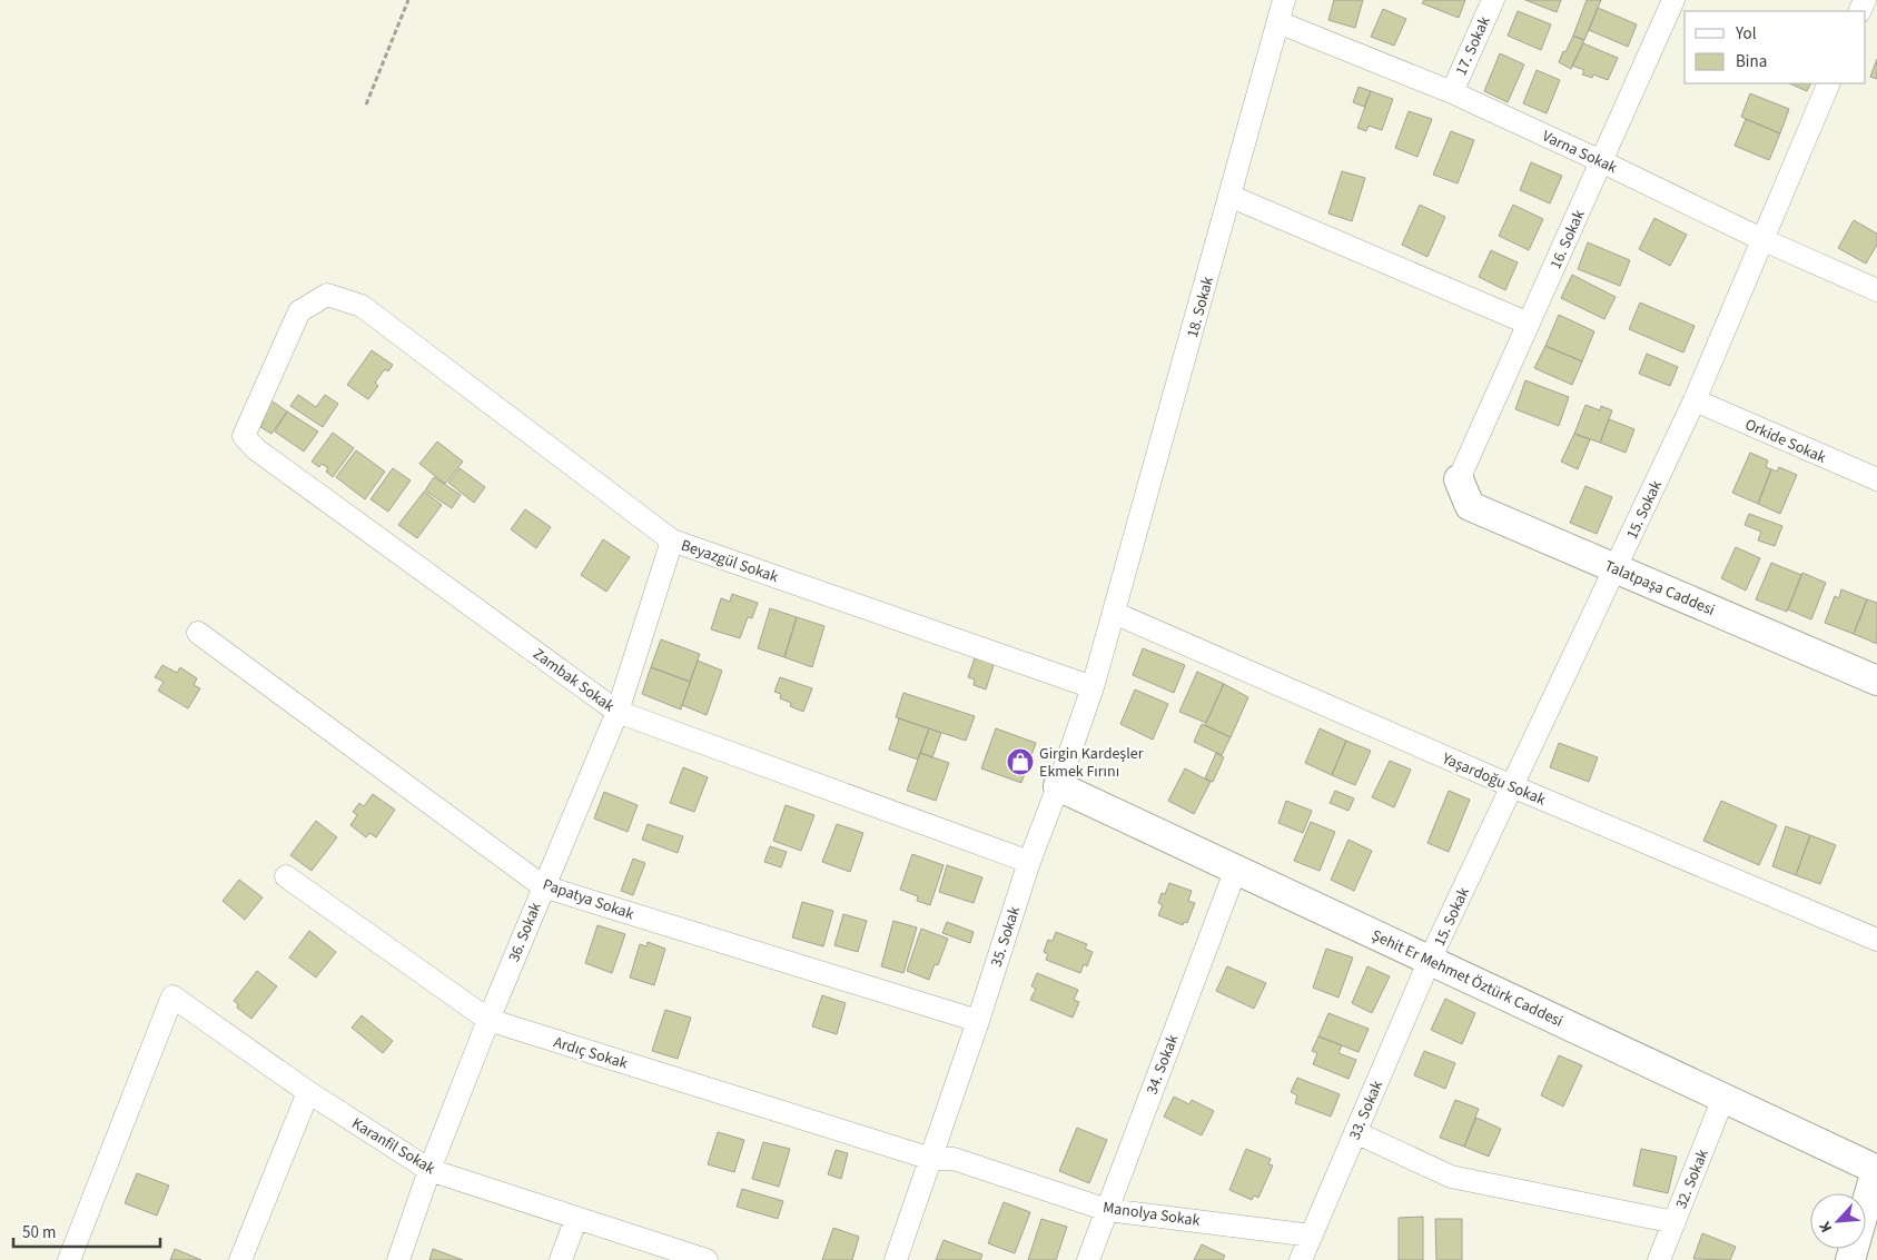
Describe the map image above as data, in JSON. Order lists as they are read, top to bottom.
{
  "streets": {
    "street": [
      "17. Sokak",
      "Varna Sokak",
      "16. Sokak",
      "18. Sokak",
      "Orkide Sokak",
      "15. Sokak",
      "Beyazgül Sokak",
      "Talatpaşa Caddesi",
      "Zambak Sokak",
      "Yaşardoğu Sokak",
      "Papatya Sokak",
      "36. Sokak",
      "35. Sokak",
      "Şehit Er Mehmet Öztürk Caddesi",
      "Ardıç Sokak",
      "34. Sokak",
      "33. Sokak",
      "Karanfil Sokak",
      "32. Sokak",
      "Manolya Sokak"
    ]
  },
  "crossings": [
    ["17. Sokak", "Varna Sokak"],
    ["Varna Sokak", "16. Sokak"],
    ["Varna Sokak", "18. Sokak"],
    ["Varna Sokak", "15. Sokak"],
    ["16. Sokak", "Talatpaşa Caddesi"],
    ["18. Sokak", "Yaşardoğu Sokak"],
    ["18. Sokak", "35. Sokak"],
    ["Orkide Sokak", "15. Sokak"],
    ["15. Sokak", "Talatpaşa Caddesi"],
    ["15. Sokak", "Yaşardoğu Sokak"],
    ["15. Sokak", "Şehit Er Mehmet Öztürk Caddesi"],
    ["15. Sokak", "33. Sokak"],
    ["Beyazgül Sokak", "Zambak Sokak"],
    ["Beyazgül Sokak", "36. Sokak"],
    ["Beyazgül Sokak", "35. Sokak"],
    ["Zambak Sokak", "36. Sokak"],
    ["Zambak Sokak", "35. Sokak"],
    ["Yaşardoğu Sokak", "35. Sokak"],
    ["Papatya Sokak", "36. Sokak"],
    ["Papatya Sokak", "35. Sokak"],
    ["36. Sokak", "Ardıç Sokak"],
    ["36. Sokak", "Karanfil Sokak"],
    ["35. Sokak", "Şehit Er Mehmet Öztürk Caddesi"],
    ["35. Sokak", "Ardıç Sokak"],
    ["35. Sokak", "Manolya Sokak"],
    ["Şehit Er Mehmet Öztürk Caddesi", "34. Sokak"],
    ["Şehit Er Mehmet Öztürk Caddesi", "33. Sokak"],
    ["Şehit Er Mehmet Öztürk Caddesi", "32. Sokak"],
    ["Ardıç Sokak", "Manolya Sokak"],
    ["34. Sokak", "Manolya Sokak"],
    ["33. Sokak", "Manolya Sokak"]
  ],
  "places": {
    "shop": ["Girgin Kardeşler Ekmek Fırını"]
  },
  "legend": ["Yol", "Bina"],
  "scale_bar": "50 m",
  "north": "bottom left"
}
